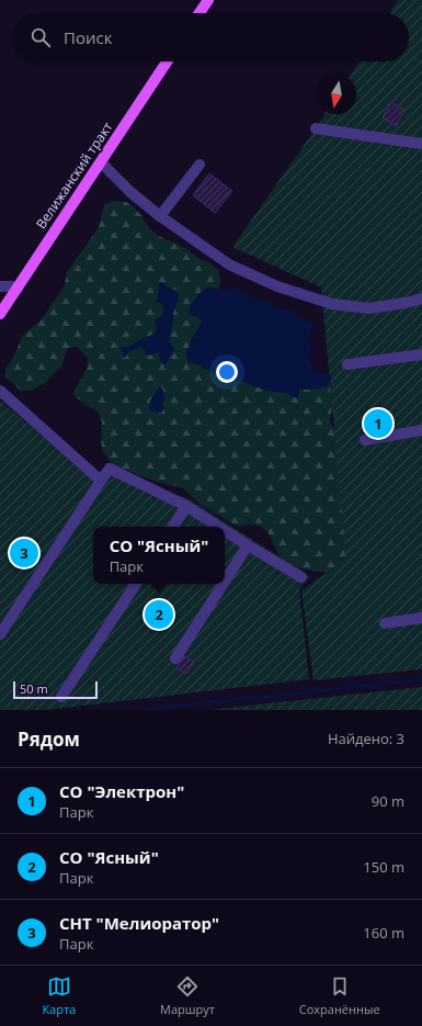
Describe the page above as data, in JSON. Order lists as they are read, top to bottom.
{
  "streets": {
    "main road": ["Велижанский тракт"]
  },
  "scale_bar": "50 m",
  "north": "bottom",
  "page": {
    "search": "Поиск",
    "pins": ["1", "3", "2"],
    "popup": ["СО \"Ясный\"", "Парк"],
    "scale": "50 m",
    "heading": ["Рядом", "Найдено: 3"],
    "list": [
      {
        "mark": "1",
        "name": "СО \"Электрон\"",
        "note": "Парк",
        "value": "90 m"
      },
      {
        "mark": "2",
        "name": "СО \"Ясный\"",
        "note": "Парк",
        "value": "150 m"
      },
      {
        "mark": "3",
        "name": "СНТ \"Мелиоратор\"",
        "note": "Парк",
        "value": "160 m"
      }
    ],
    "nav": ["Карта", "Маршрут", "Сохранённые"]
  }
}
